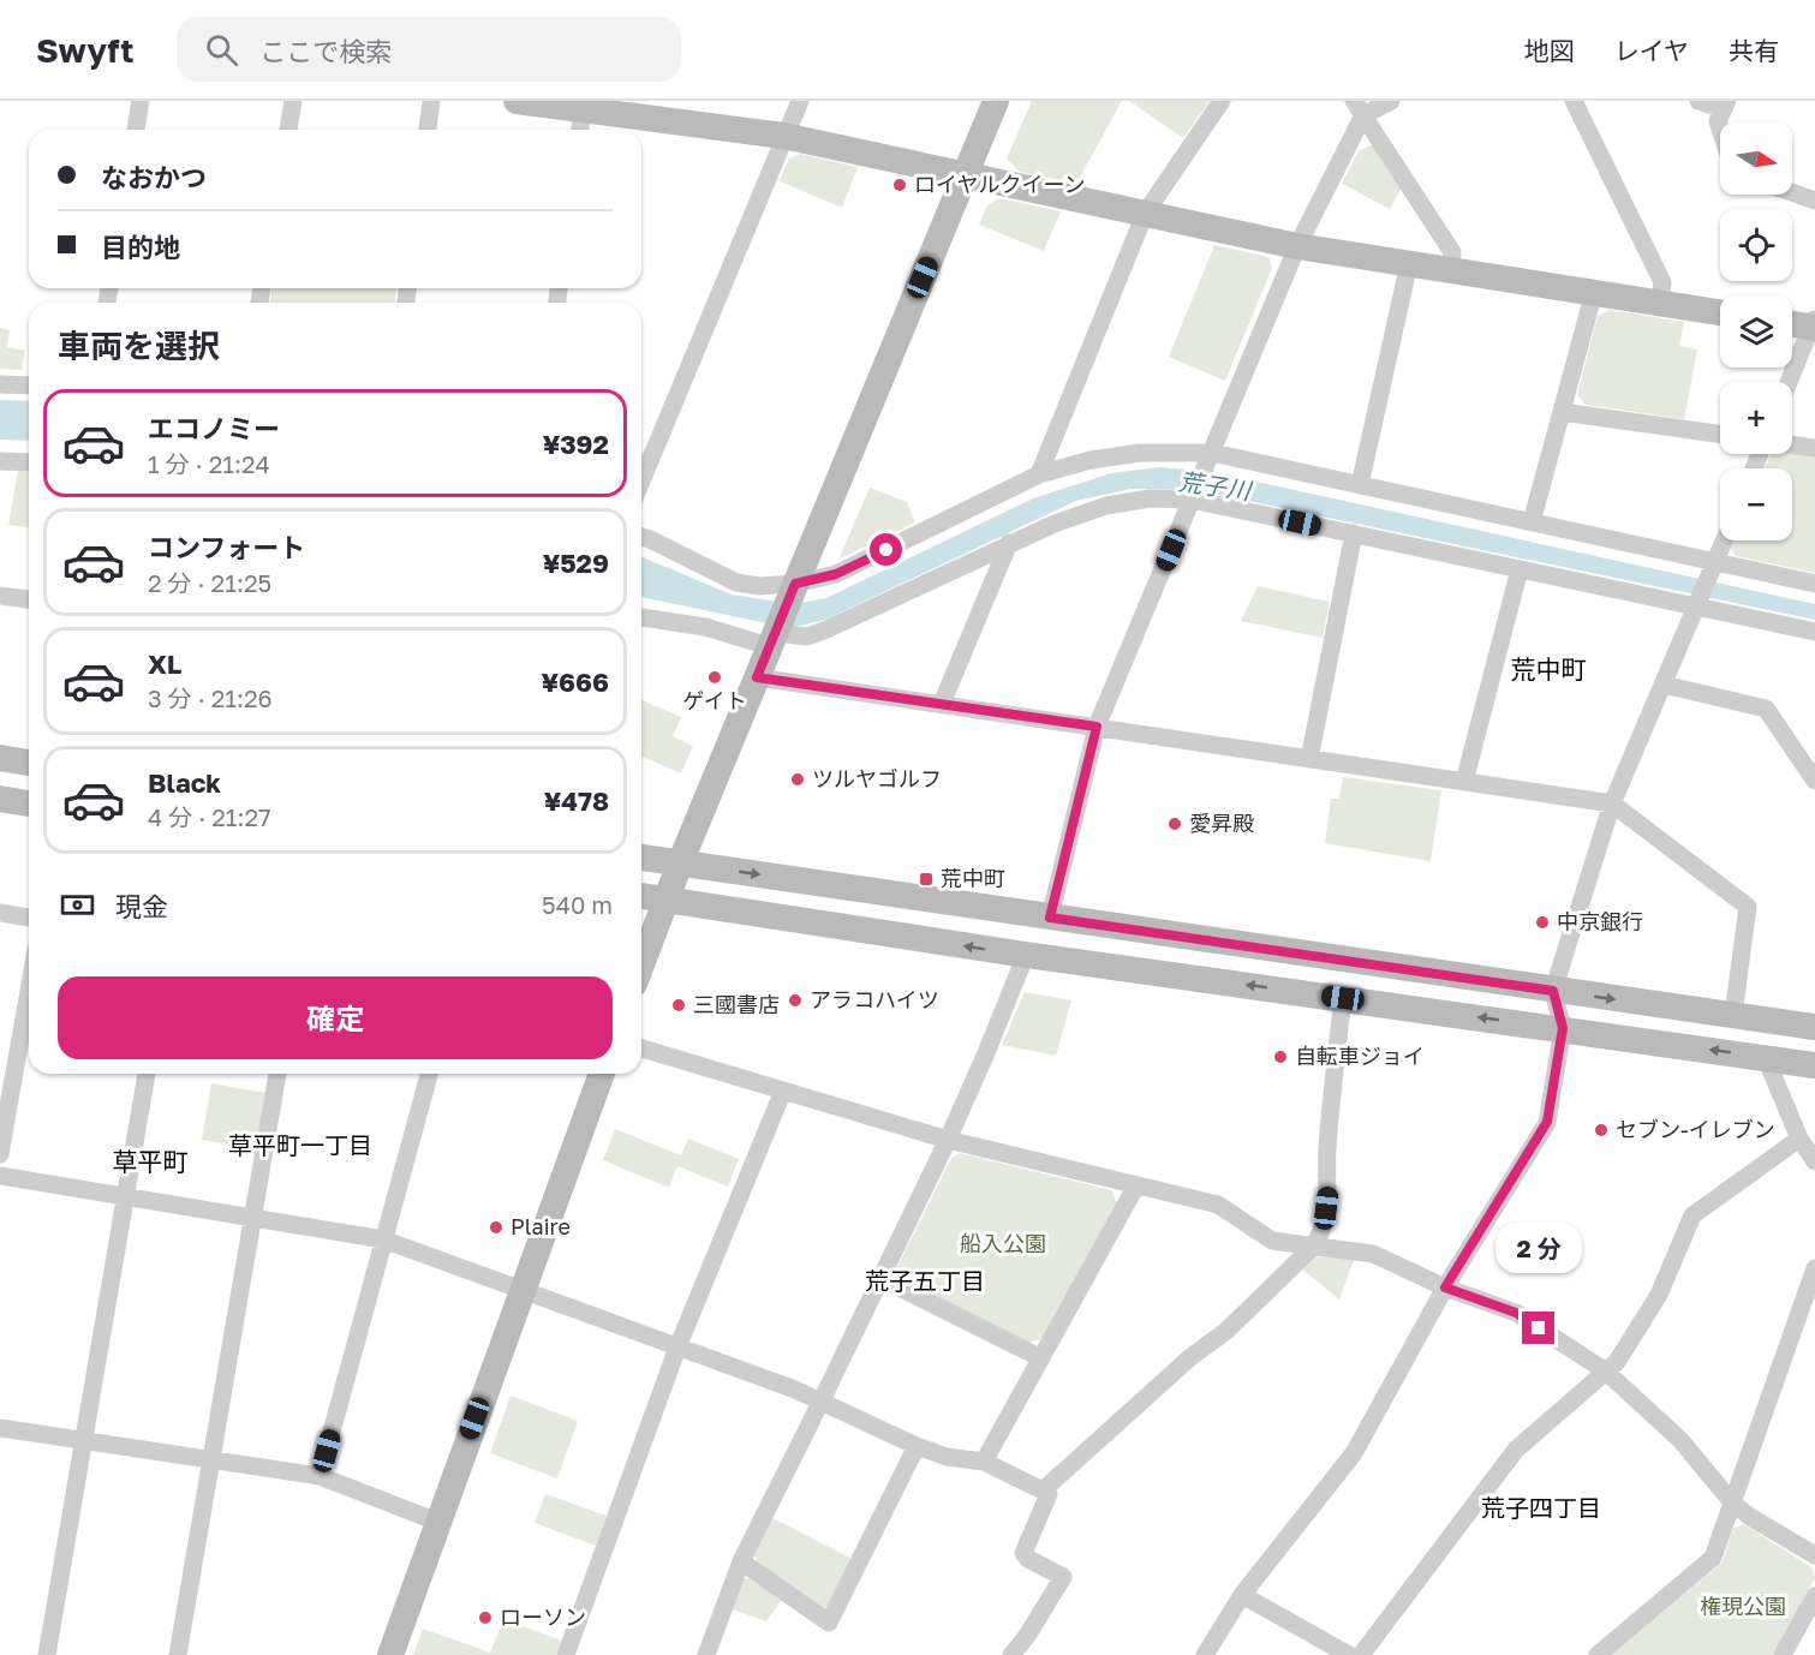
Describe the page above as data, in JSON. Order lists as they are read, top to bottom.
{
  "districts": [
    "荒中町",
    "草平町一丁目",
    "草平町",
    "荒子五丁目",
    "荒子四丁目"
  ],
  "water": ["荒子川"],
  "parks": ["船入公園", "権現公園"],
  "places": {
    "other": [
      "ロイヤルクイーン",
      "ゲイト",
      "ツルヤゴルフ",
      "愛昇殿",
      "中京銀行",
      "アラコハイツ",
      "三國書店",
      "自転車ジョイ",
      "セブン-イレブン",
      "Plaire",
      "ローソン"
    ],
    "transit": ["荒中町"]
  },
  "north": "right",
  "page": {
    "header": "Swyft",
    "search": "ここで検索",
    "nav": ["地図", "レイヤ", "共有"],
    "map_buttons": ["+", "−"],
    "banner": ["なおかつ", "目的地"],
    "heading": "車両を選択",
    "list": [
      {
        "name": "エコノミー",
        "note": "1 分 · 21:24",
        "value": "¥392"
      },
      {
        "name": "コンフォート",
        "note": "2 分 · 21:25",
        "value": "¥529"
      },
      {
        "name": "XL",
        "note": "3 分 · 21:26",
        "value": "¥666"
      },
      {
        "name": "Black",
        "note": "4 分 · 21:27",
        "value": "¥478"
      }
    ],
    "pay": ["現金", "540 m"],
    "buttons": "確定",
    "bubble": "2 分"
  }
}
